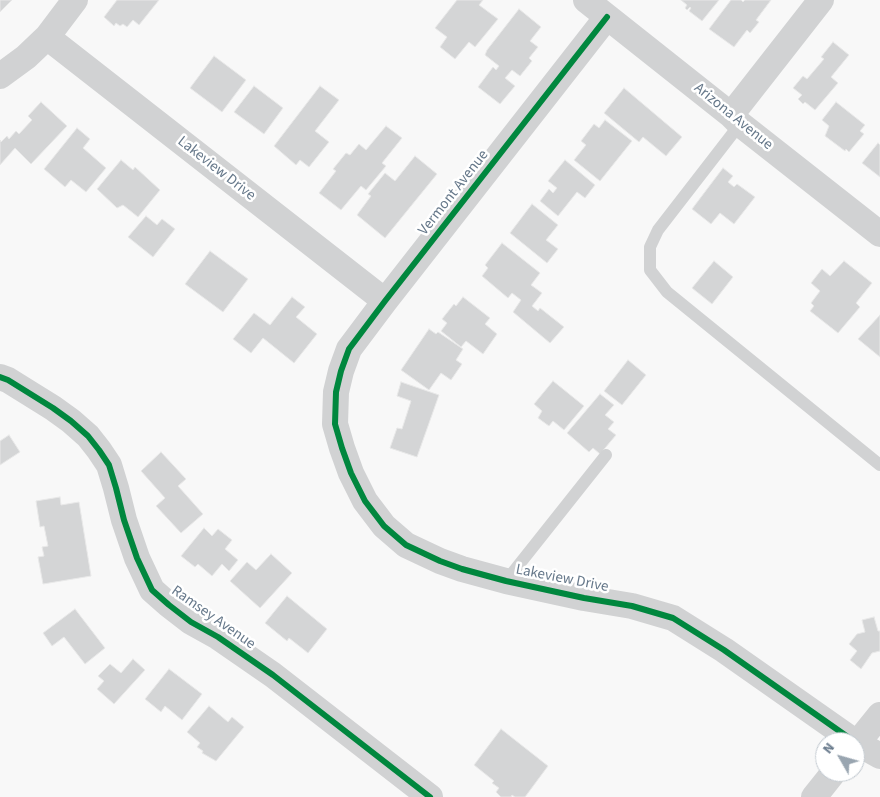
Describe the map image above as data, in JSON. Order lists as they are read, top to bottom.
{
  "streets": {
    "street": [
      "Arizona Avenue",
      "Lakeview Drive",
      "Vermont Avenue",
      "Ramsey Avenue"
    ]
  },
  "crossings": [
    ["Arizona Avenue", "Vermont Avenue"],
    ["Lakeview Drive", "Vermont Avenue"]
  ],
  "north": "top left"
}
